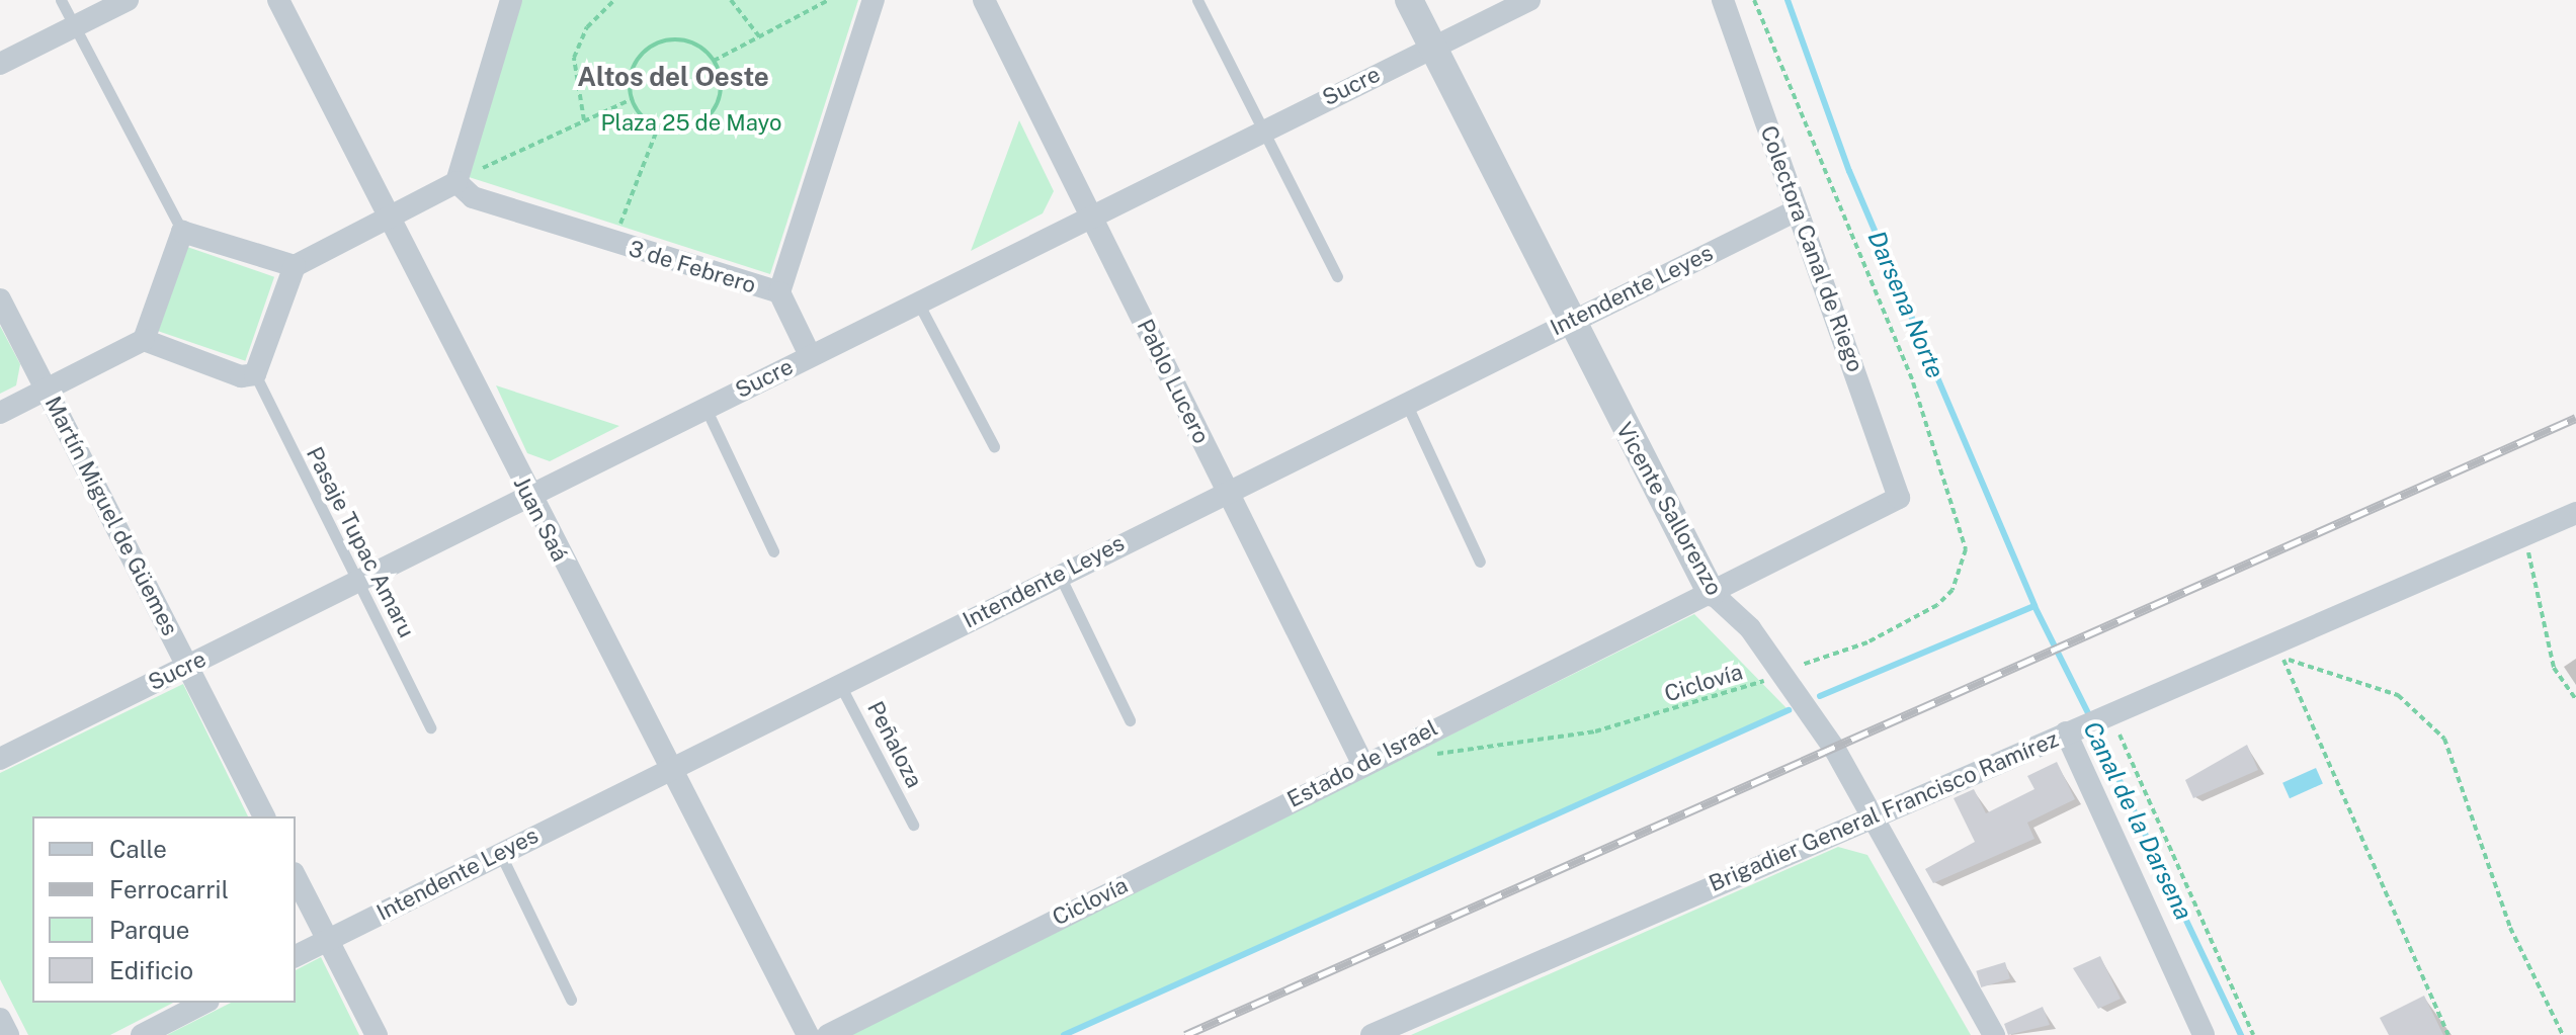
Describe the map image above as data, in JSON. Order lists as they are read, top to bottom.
{
  "streets": {
    "street": [
      "Sucre",
      "Colectora Canal de Riego",
      "3 de Febrero",
      "Intendente Leyes",
      "Pablo Lucero",
      "Vicente Sallorenzo",
      "Martín Miguel de Güemes",
      "Juan Saá",
      "Estado de Israel",
      "Brigadier General Francisco Ramírez"
    ],
    "lane": ["Pasaje Tupac Amaru", "Peñaloza"],
    "path": ["Ciclovía"]
  },
  "crossings": [
    ["Sucre", "Pablo Lucero"],
    ["Sucre", "Vicente Sallorenzo"],
    ["Sucre", "Martín Miguel de Güemes"],
    ["Sucre", "Juan Saá"],
    ["Sucre", "Pasaje Tupac Amaru"],
    ["Colectora Canal de Riego", "Intendente Leyes"],
    ["Colectora Canal de Riego", "Estado de Israel"],
    ["Intendente Leyes", "Pablo Lucero"],
    ["Intendente Leyes", "Vicente Sallorenzo"],
    ["Intendente Leyes", "Juan Saá"],
    ["Intendente Leyes", "Peñaloza"],
    ["Pablo Lucero", "Estado de Israel"],
    ["Vicente Sallorenzo", "Ciclovía"],
    ["Vicente Sallorenzo", "Estado de Israel"],
    ["Vicente Sallorenzo", "Brigadier General Francisco Ramírez"]
  ],
  "districts": ["Altos del Oeste"],
  "water": ["Darsena Norte", "Canal de la Darsena"],
  "parks": ["Plaza 25 de Mayo"],
  "legend": [
    "Calle",
    "Ferrocarril",
    "Parque",
    "Edificio"
  ]
}
